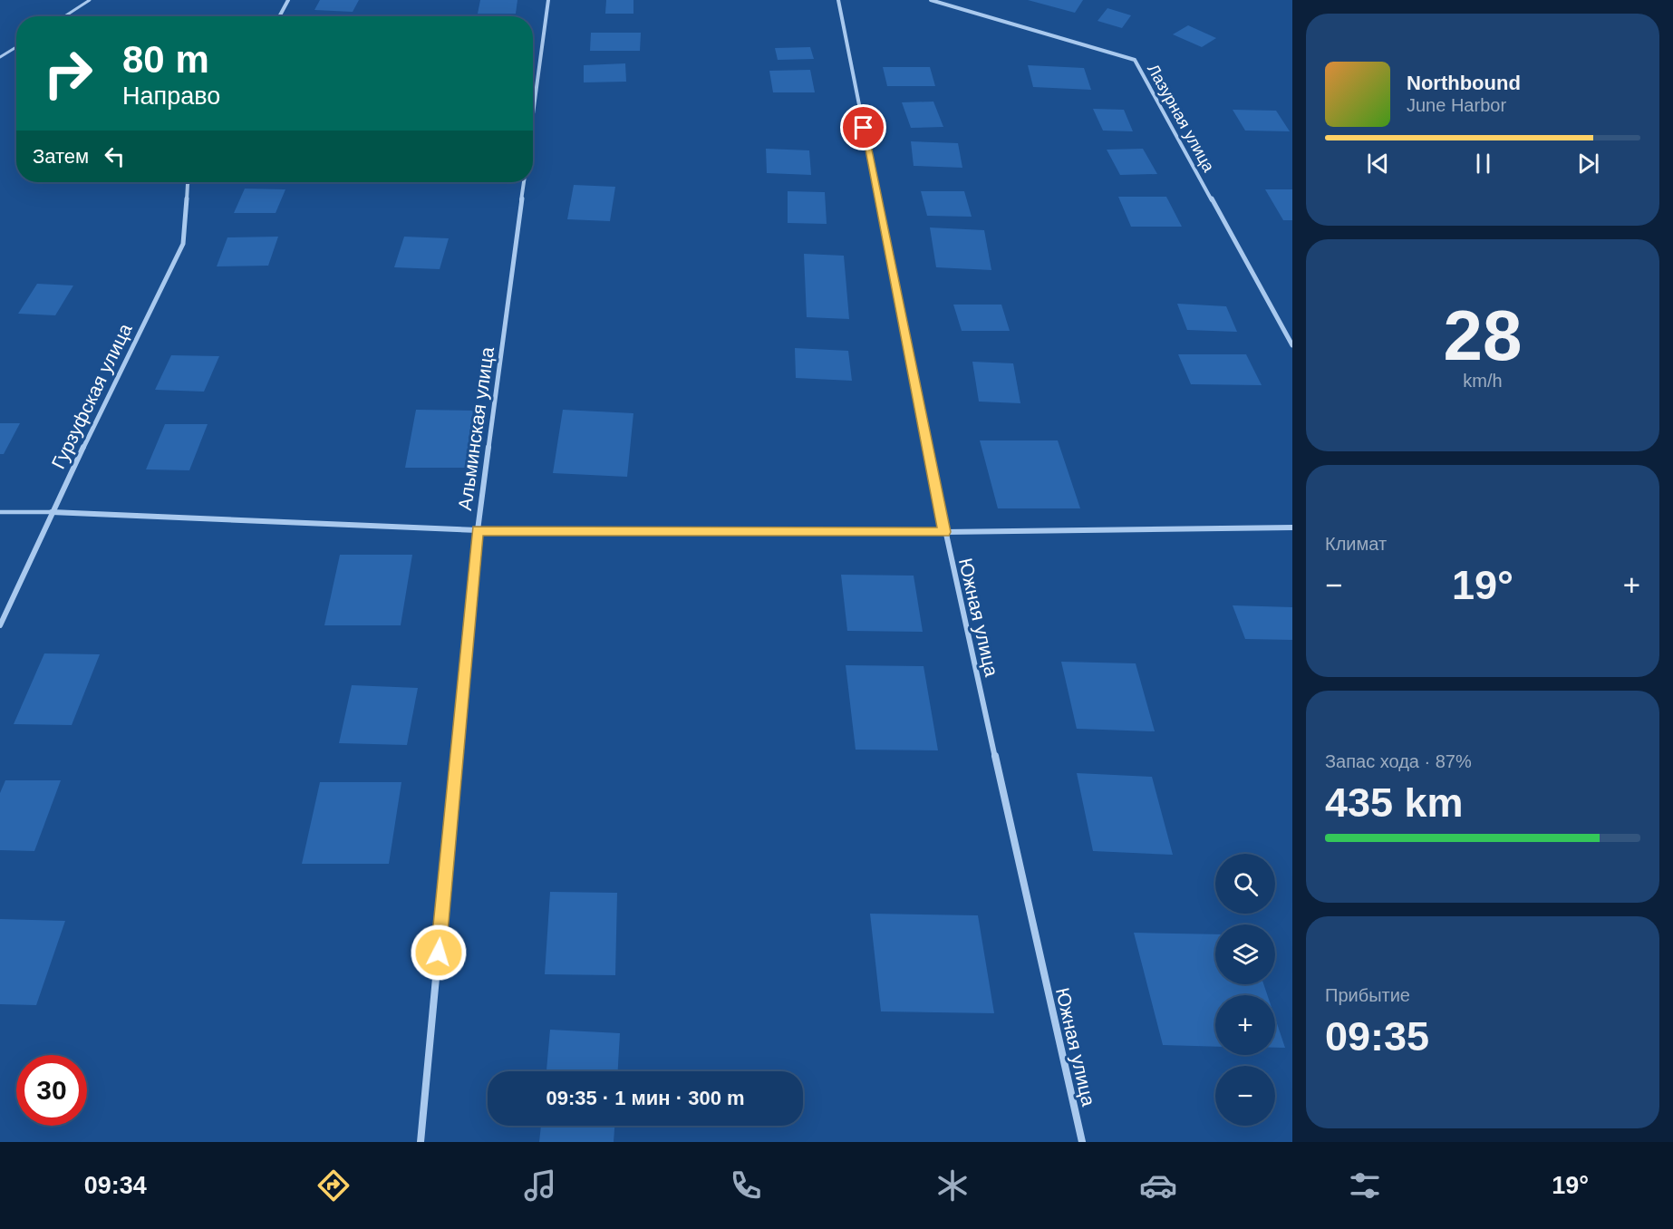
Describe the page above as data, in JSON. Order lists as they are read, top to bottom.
{
  "streets": {
    "street": [
      "Лазурная улица",
      "Гурзуфская улица",
      "Альминская улица",
      "Южная улица"
    ]
  },
  "page": {
    "turn": ["80 m", "Направо"],
    "song": ["Northbound", "June Harbor"],
    "then": "Затем",
    "tile": [
      ["28", "km/h"],
      "Климат",
      ["Запас хода · 87%", "435 km"],
      ["Прибытие", "09:35"]
    ],
    "heat": ["−", "19°", "+"],
    "map_buttons": ["+", "−"],
    "limit": "30",
    "trip": "09:35 · 1 мин · 300 m",
    "tabs": ["09:34", "19°"]
  }
}
